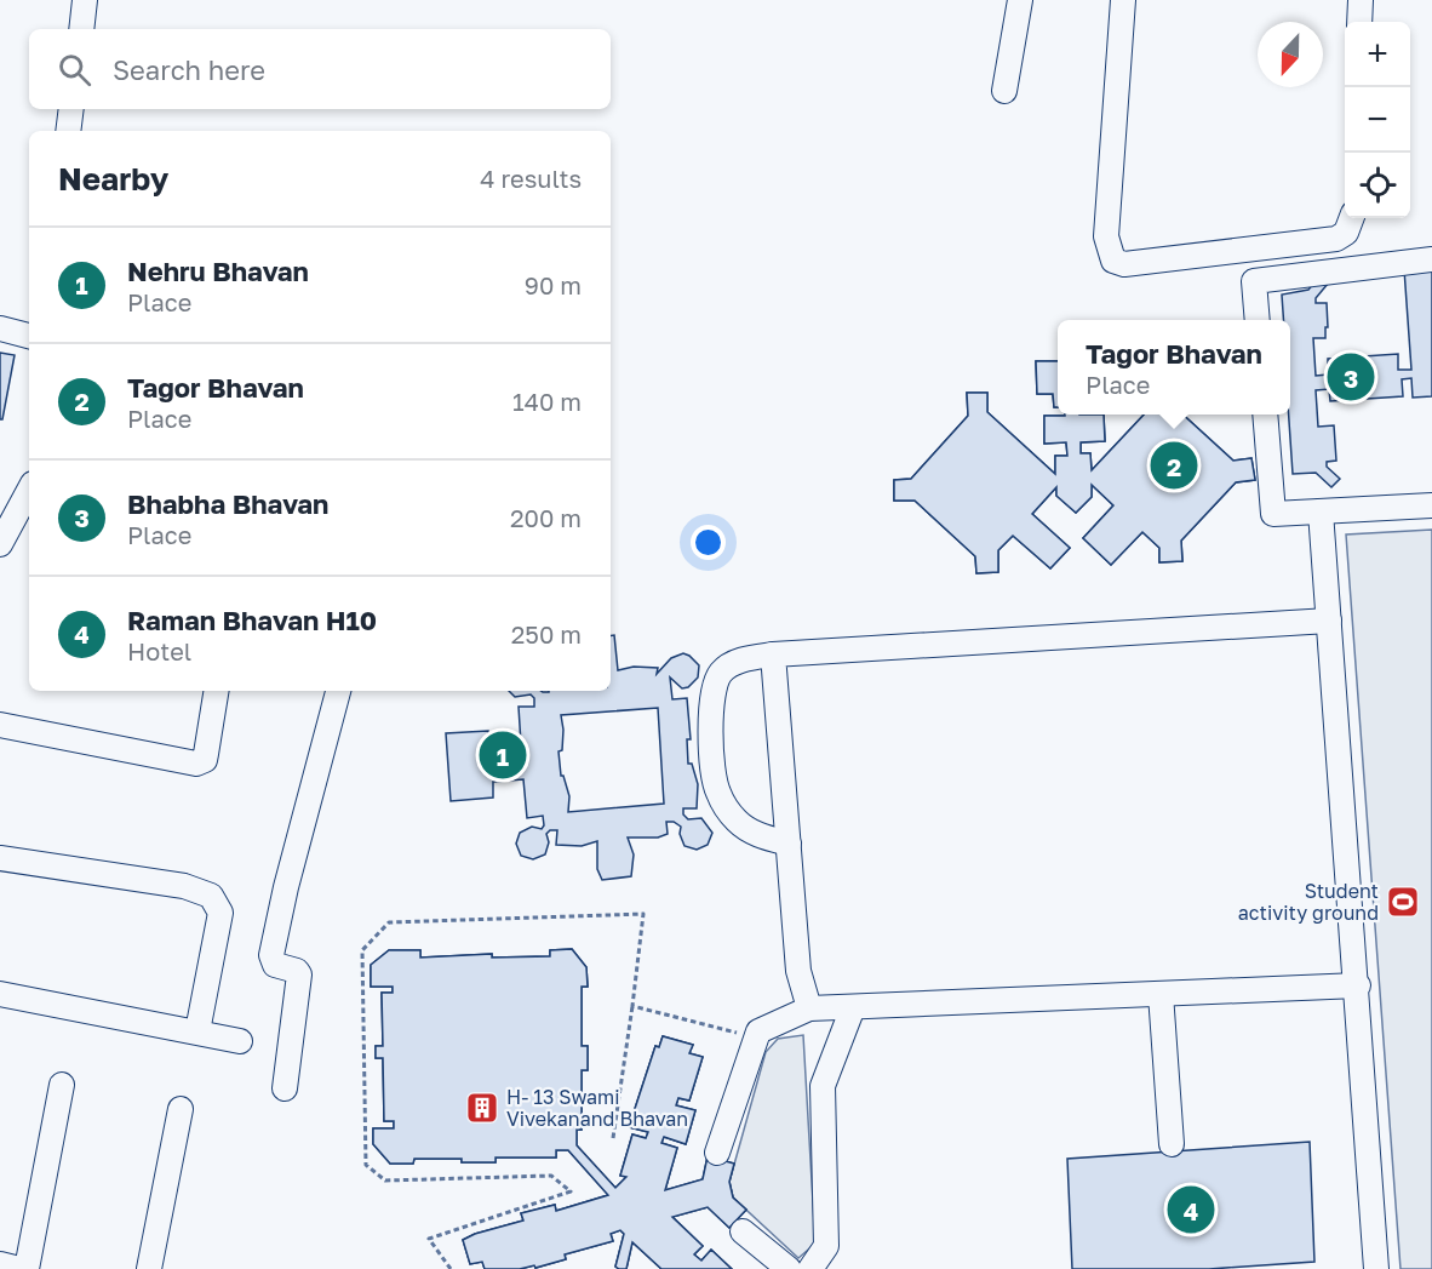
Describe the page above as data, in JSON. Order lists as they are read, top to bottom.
{
  "places": {
    "sports": ["Student activity ground"],
    "building": ["H- 13 Swami Vivekanand Bhavan"]
  },
  "north": "bottom",
  "page": {
    "map_buttons": ["+", "−"],
    "search": "Search here",
    "heading": ["Nearby", "4 results"],
    "list": [
      {
        "mark": "1",
        "name": "Nehru Bhavan",
        "note": "Place",
        "value": "90 m"
      },
      {
        "mark": "2",
        "name": "Tagor Bhavan",
        "note": "Place",
        "value": "140 m"
      },
      {
        "mark": "3",
        "name": "Bhabha Bhavan",
        "note": "Place",
        "value": "200 m"
      },
      {
        "mark": "4",
        "name": "Raman Bhavan H10",
        "note": "Hotel",
        "value": "250 m"
      }
    ],
    "popup": ["Tagor Bhavan", "Place"],
    "pins": [
      "3",
      "2",
      "1",
      "4"
    ]
  }
}
